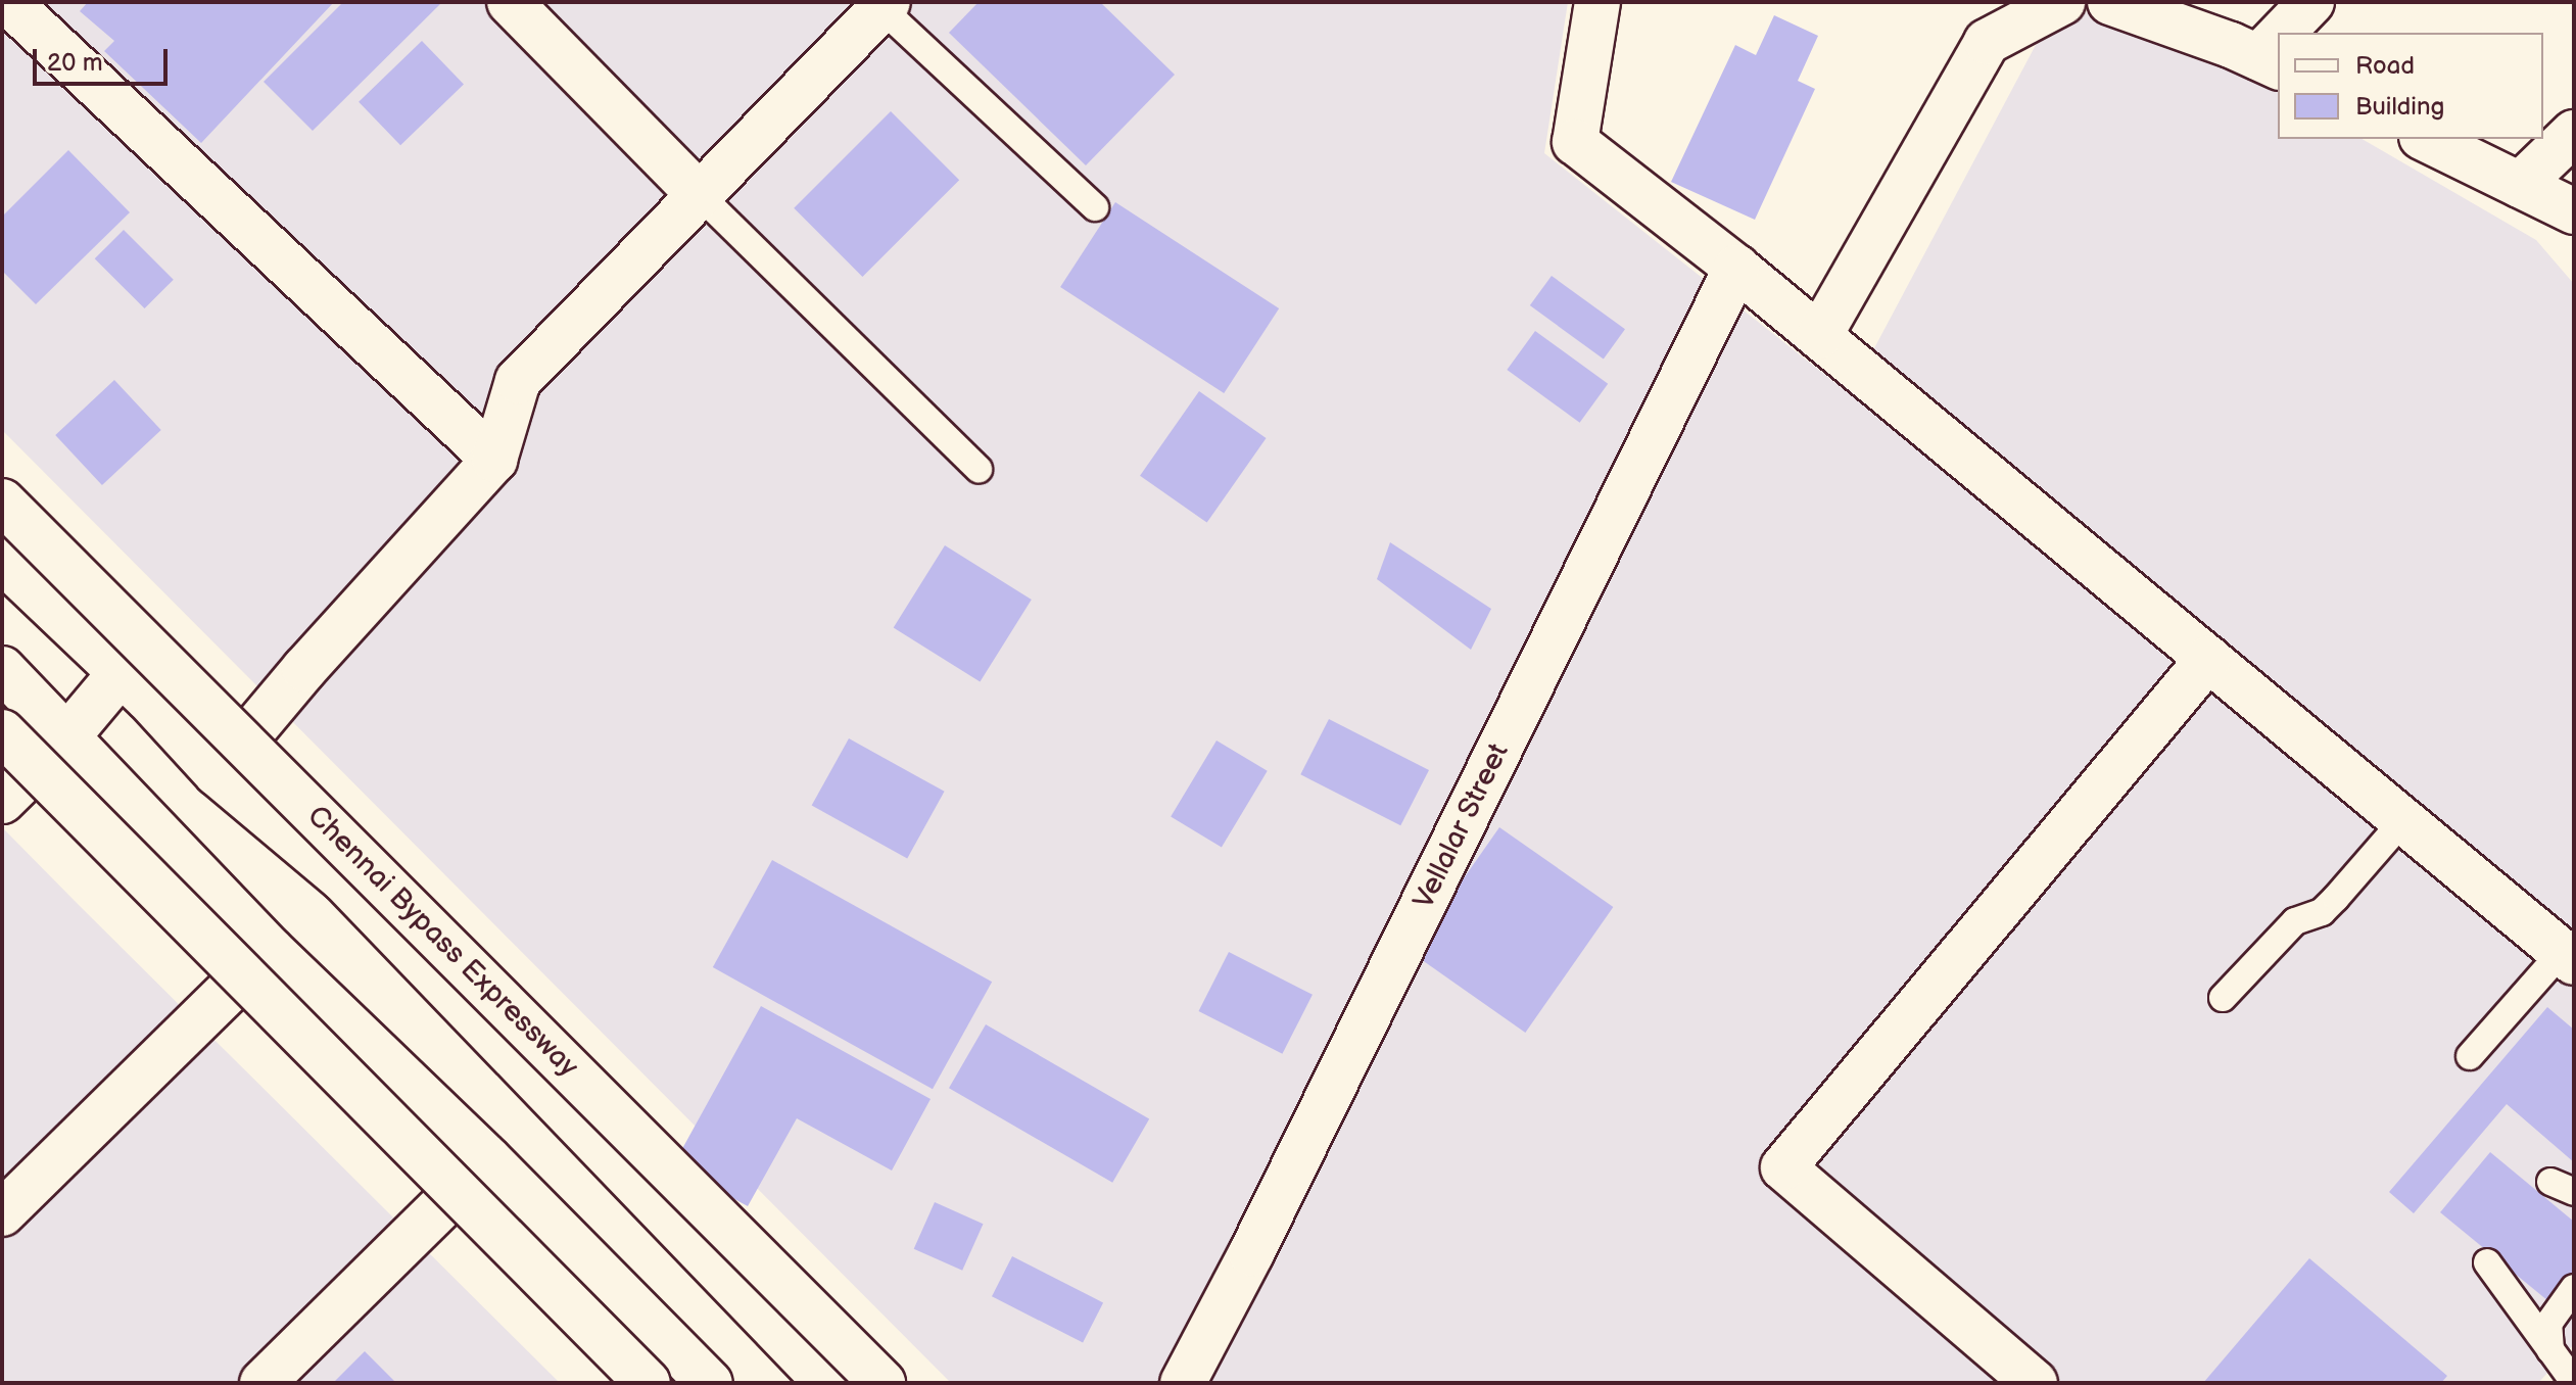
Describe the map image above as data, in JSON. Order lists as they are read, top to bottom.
{
  "streets": {
    "main road": ["Vellalar Street", "Chennai Bypass Expressway"]
  },
  "legend": ["Road", "Building"],
  "scale_bar": "20 m"
}
